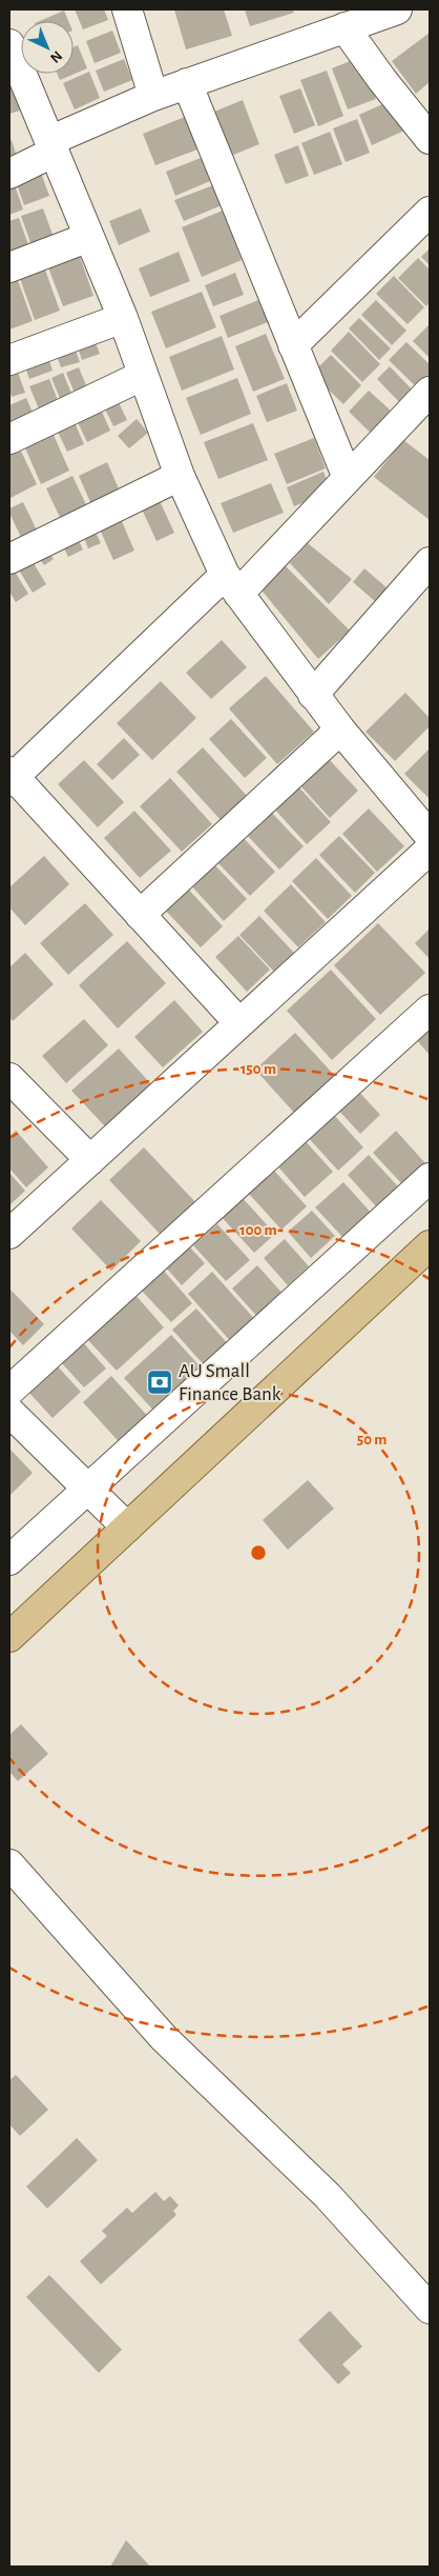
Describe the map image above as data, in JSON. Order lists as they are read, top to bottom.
{
  "places": {
    "bank": ["AU Small Finance Bank"]
  },
  "north": "bottom right",
  "rings": ["150 m", "100 m", "50 m"]
}
